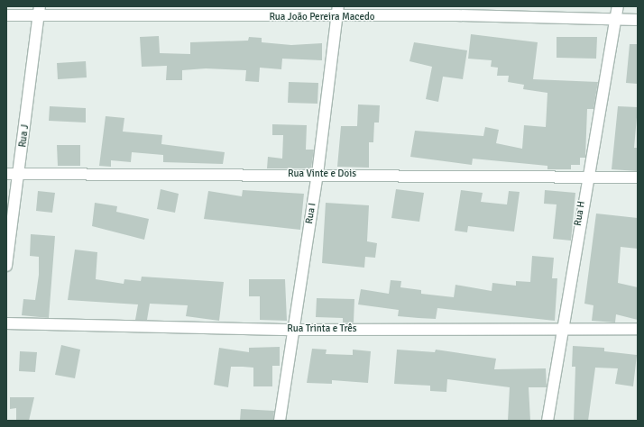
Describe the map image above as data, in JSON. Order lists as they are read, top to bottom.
{
  "streets": {
    "street": [
      "Rua João Pereira Macedo",
      "Rua J",
      "Rua Vinte e Dois",
      "Rua I",
      "Rua H",
      "Rua Trinta e Três"
    ]
  },
  "crossings": [
    ["Rua João Pereira Macedo", "Rua J"],
    ["Rua João Pereira Macedo", "Rua I"],
    ["Rua João Pereira Macedo", "Rua H"],
    ["Rua J", "Rua Vinte e Dois"],
    ["Rua Vinte e Dois", "Rua I"],
    ["Rua Vinte e Dois", "Rua H"],
    ["Rua I", "Rua Trinta e Três"],
    ["Rua H", "Rua Trinta e Três"]
  ]
}
